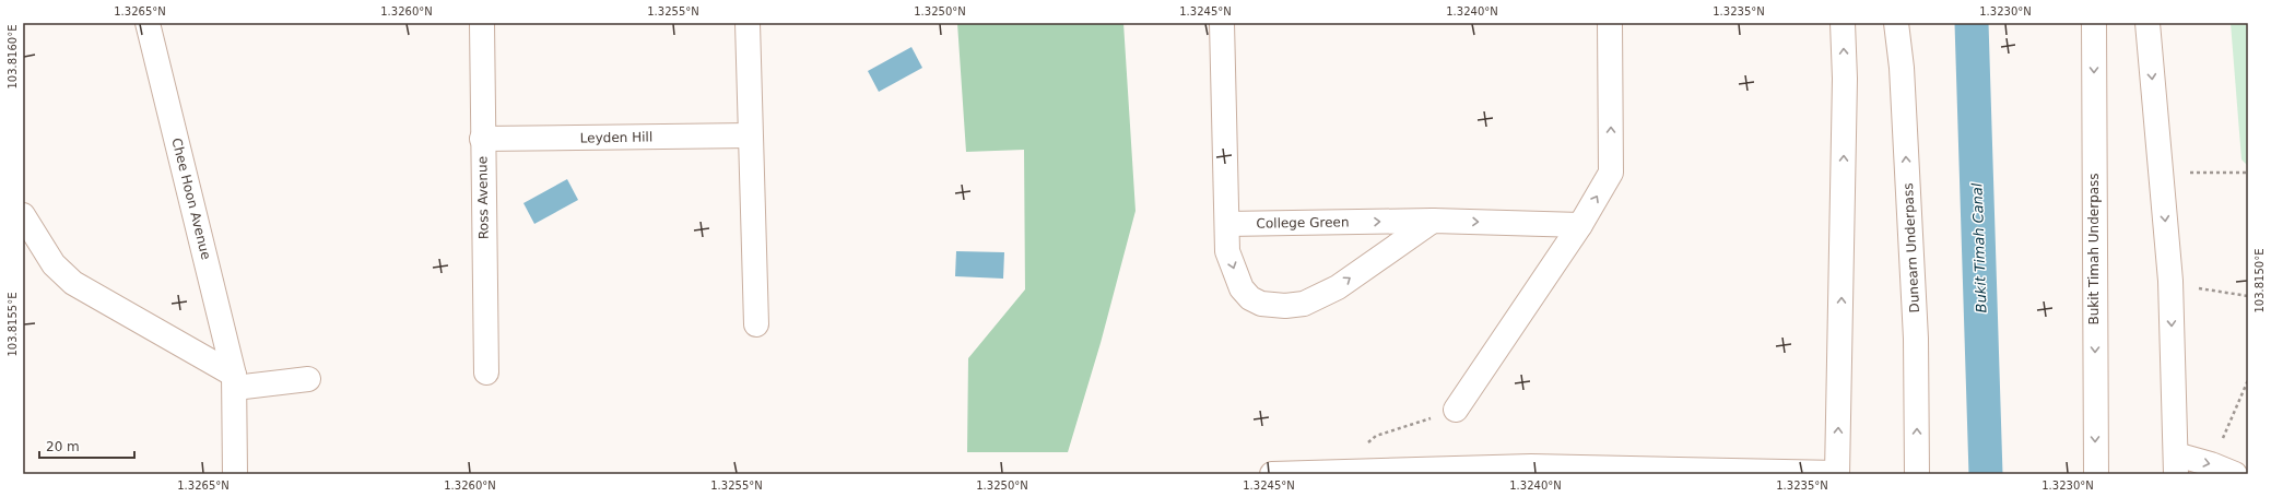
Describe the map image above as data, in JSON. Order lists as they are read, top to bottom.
{
  "streets": {
    "main road": [
      "Leyden Hill",
      "Ross Avenue",
      "Chee Hoon Avenue",
      "College Green",
      "Dunearn Underpass",
      "Bukit Timah Underpass"
    ]
  },
  "crossings": [
    ["Leyden Hill", "Ross Avenue"]
  ],
  "one_way": ["College Green"],
  "water": ["Bukit Timah Canal"],
  "scale_bar": "20 m",
  "coordinates": [
    "1.3265°N",
    "1.3260°N",
    "1.3255°N",
    "1.3250°N",
    "1.3245°N",
    "1.3240°N",
    "1.3235°N",
    "1.3230°N",
    "103.8160°E",
    "103.8150°E",
    "103.8155°E"
  ]
}
